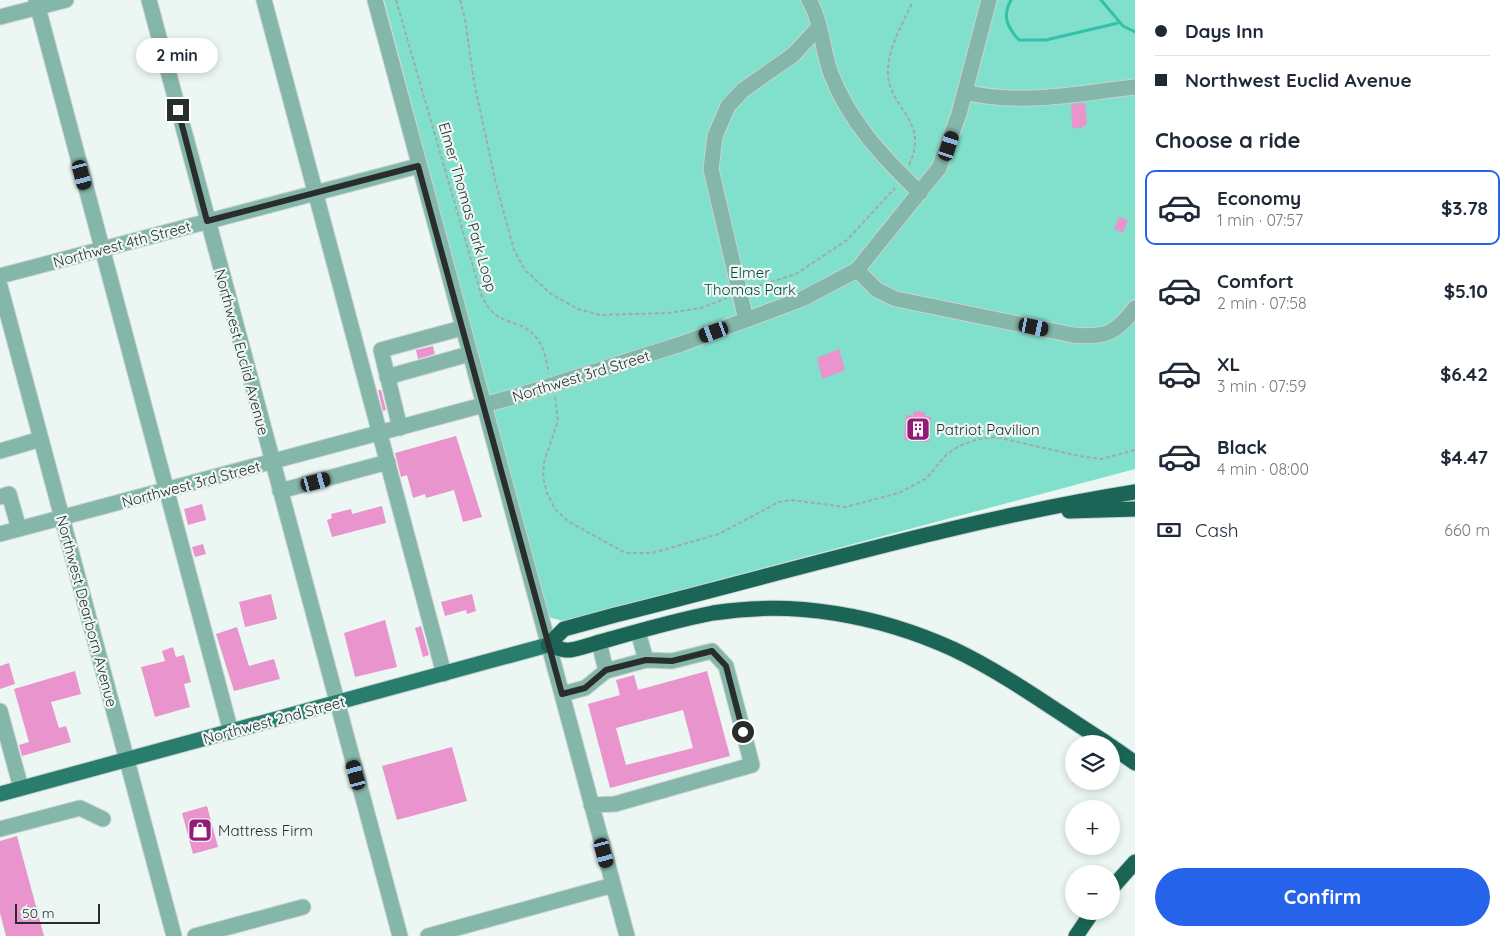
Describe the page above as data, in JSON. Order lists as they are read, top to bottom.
{
  "streets": {
    "main road": ["Northwest 2nd Street"],
    "street": [
      "Northwest 4th Street",
      "Northwest Euclid Avenue",
      "Northwest 3rd Street",
      "Northwest Dearborn Avenue"
    ],
    "path": ["Elmer Thomas Park Loop"]
  },
  "crossings": [
    ["Elmer Thomas Park Loop", "Northwest 3rd Street"],
    ["Northwest 4th Street", "Northwest Euclid Avenue"],
    ["Northwest Euclid Avenue", "Northwest 3rd Street"],
    ["Northwest Euclid Avenue", "Northwest 2nd Street"],
    ["Northwest 3rd Street", "Northwest Dearborn Avenue"],
    ["Northwest Dearborn Avenue", "Northwest 2nd Street"]
  ],
  "parks": ["Elmer Thomas Park"],
  "places": {
    "building": ["Patriot Pavilion"],
    "shop": ["Mattress Firm"]
  },
  "scale_bar": "50 m",
  "page": {
    "banner": ["Days Inn", "Northwest Euclid Avenue"],
    "bubble": "2 min",
    "heading": "Choose a ride",
    "list": [
      {
        "name": "Economy",
        "note": "1 min · 07:57",
        "value": "$3.78"
      },
      {
        "name": "Comfort",
        "note": "2 min · 07:58",
        "value": "$5.10"
      },
      {
        "name": "XL",
        "note": "3 min · 07:59",
        "value": "$6.42"
      },
      {
        "name": "Black",
        "note": "4 min · 08:00",
        "value": "$4.47"
      }
    ],
    "pay": ["Cash", "660 m"],
    "map_buttons": ["+", "−"],
    "buttons": "Confirm",
    "scale": "50 m"
  }
}
